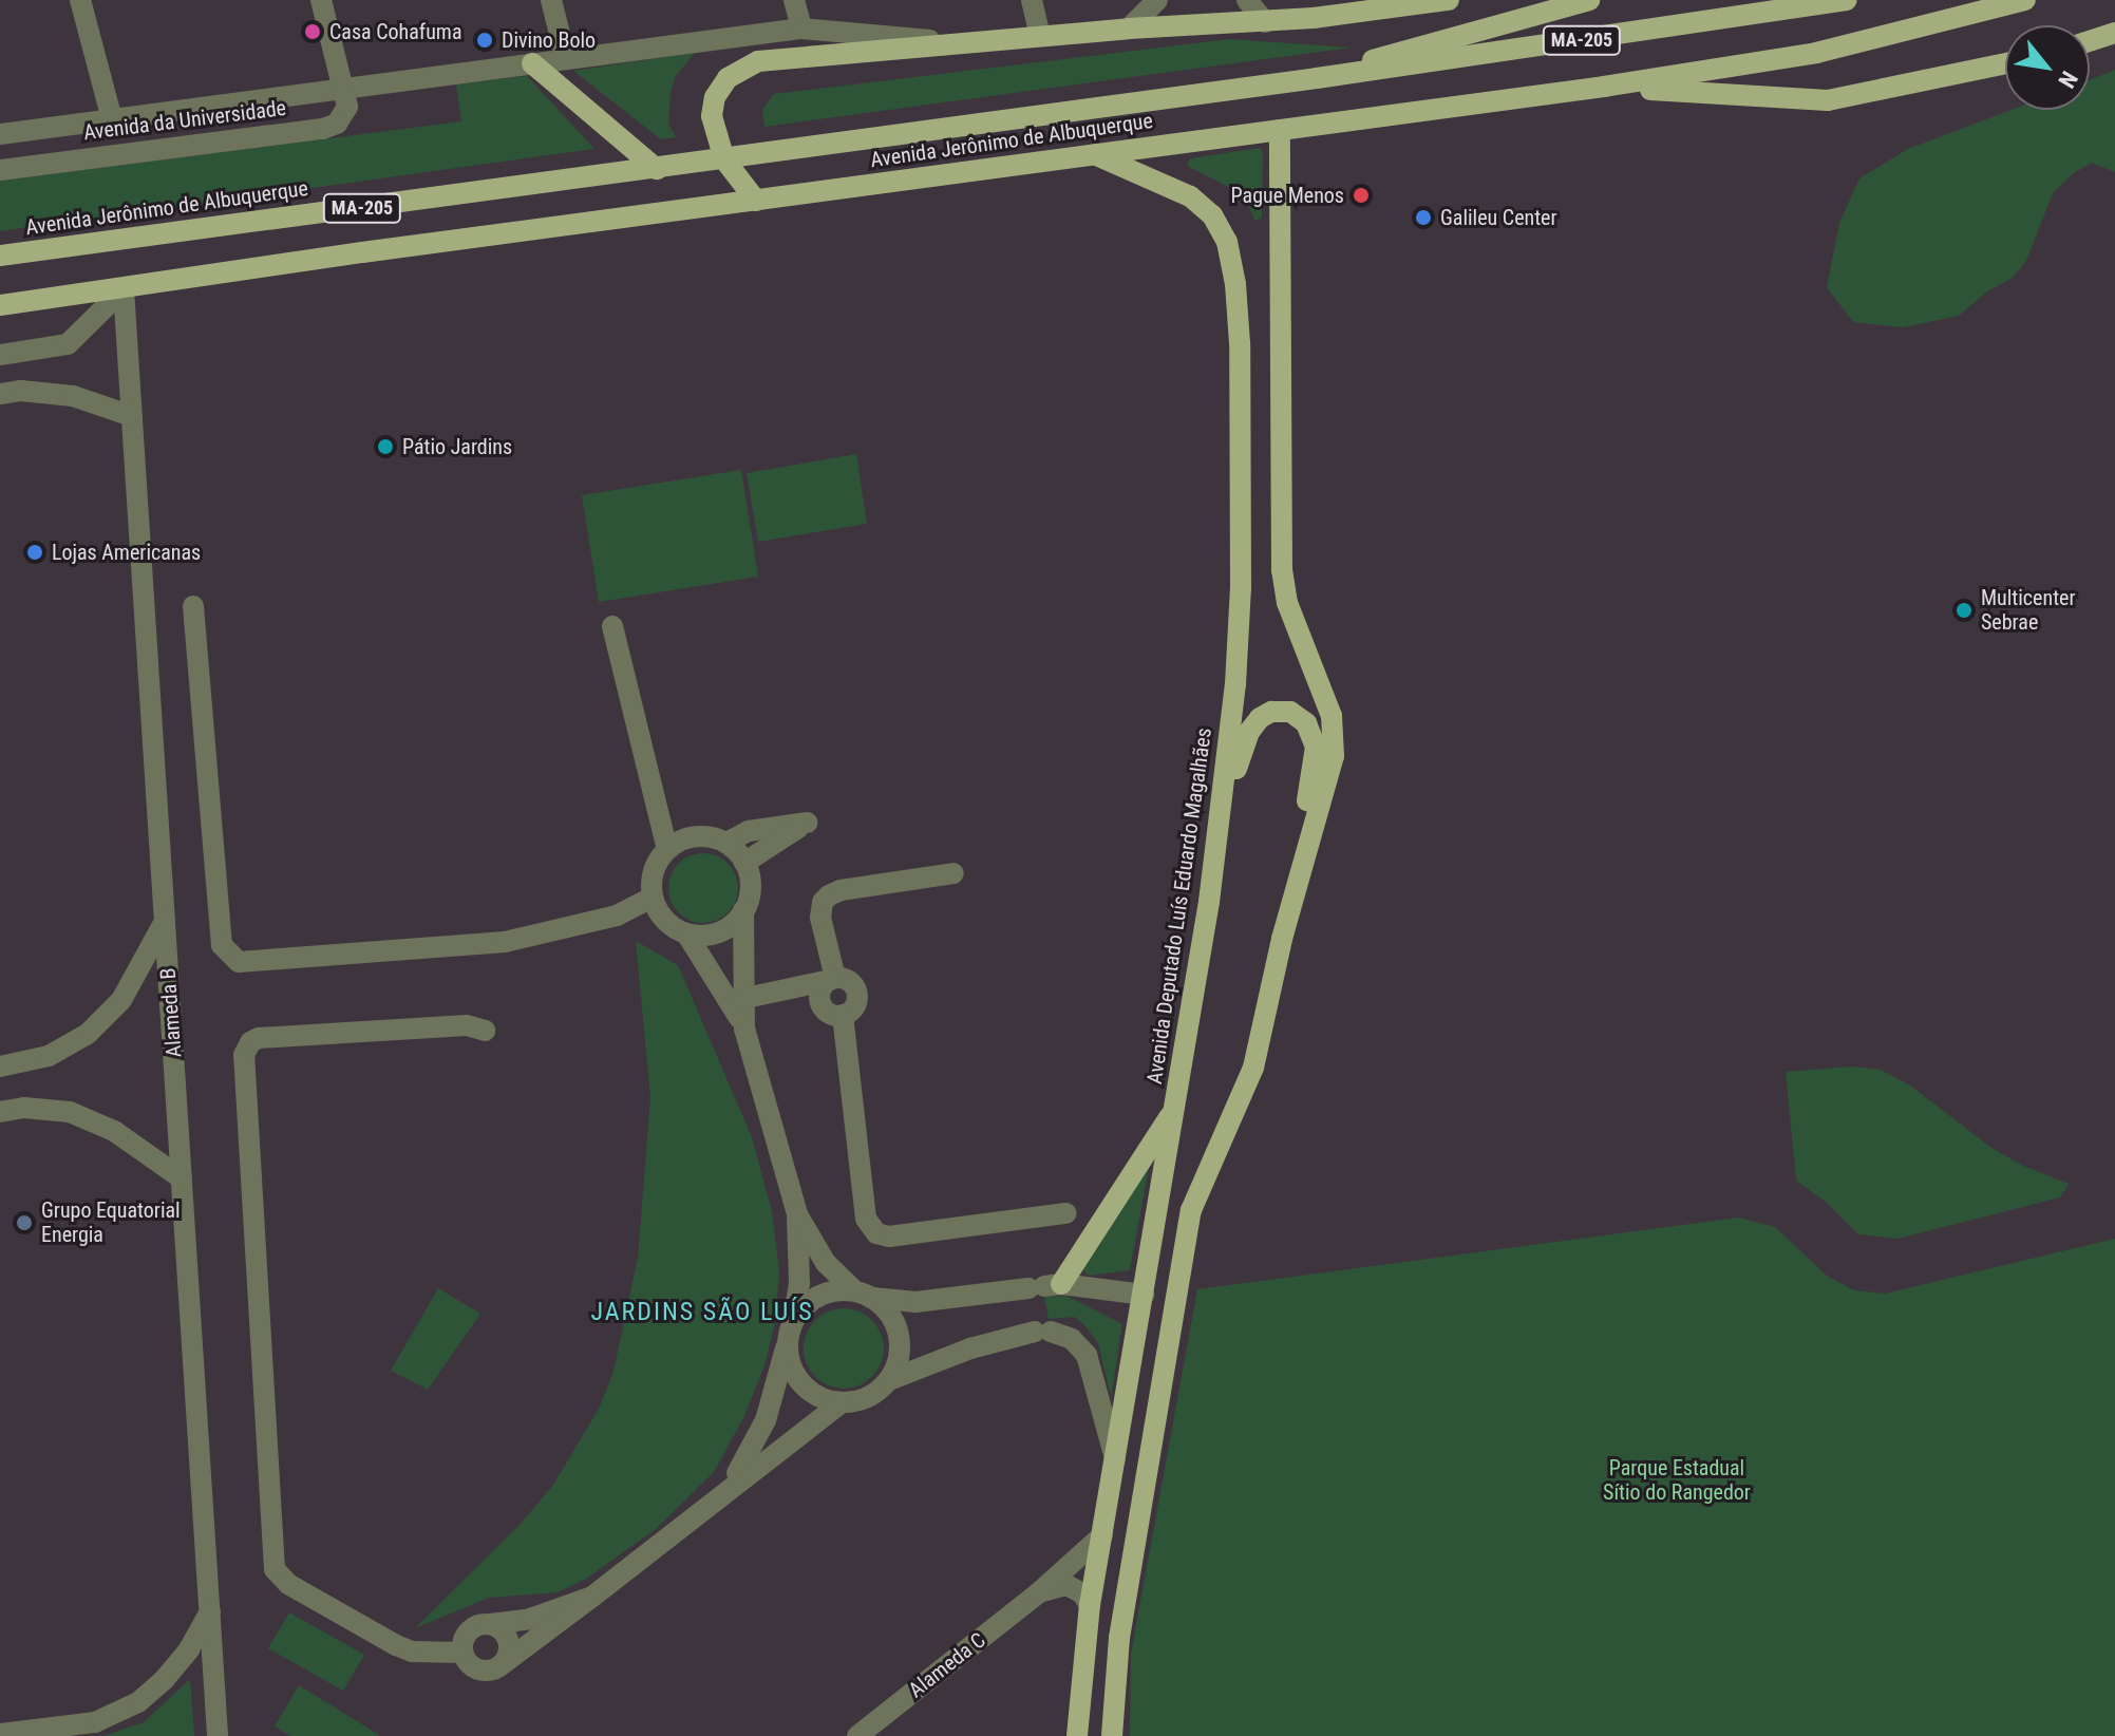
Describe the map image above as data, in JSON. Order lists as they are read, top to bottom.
{
  "streets": {
    "main road": [
      "MA-205",
      "Avenida da Universidade",
      "Avenida Jerônimo de Albuquerque",
      "Avenida Deputado Luís Eduardo Magalhães"
    ],
    "street": ["Alameda B", "Alameda C"]
  },
  "crossings": [
    ["MA-205", "Avenida Jerônimo de Albuquerque"],
    ["Avenida da Universidade", "Avenida Jerônimo de Albuquerque"],
    ["Avenida Jerônimo de Albuquerque", "Avenida Deputado Luís Eduardo Magalhães"],
    ["Avenida Jerônimo de Albuquerque", "Alameda B"],
    ["Avenida Deputado Luís Eduardo Magalhães", "Alameda C"]
  ],
  "districts": ["JARDINS SÃO LUÍS"],
  "parks": ["Parque Estadual Sítio do Rangedor"],
  "places": [
    "Casa Cohafuma",
    "Divino Bolo",
    "Pague Menos",
    "Galileu Center",
    "Pátio Jardins",
    "Lojas Americanas",
    "Multicenter Sebrae",
    "Grupo Equatorial Energia"
  ],
  "north": "bottom right"
}
